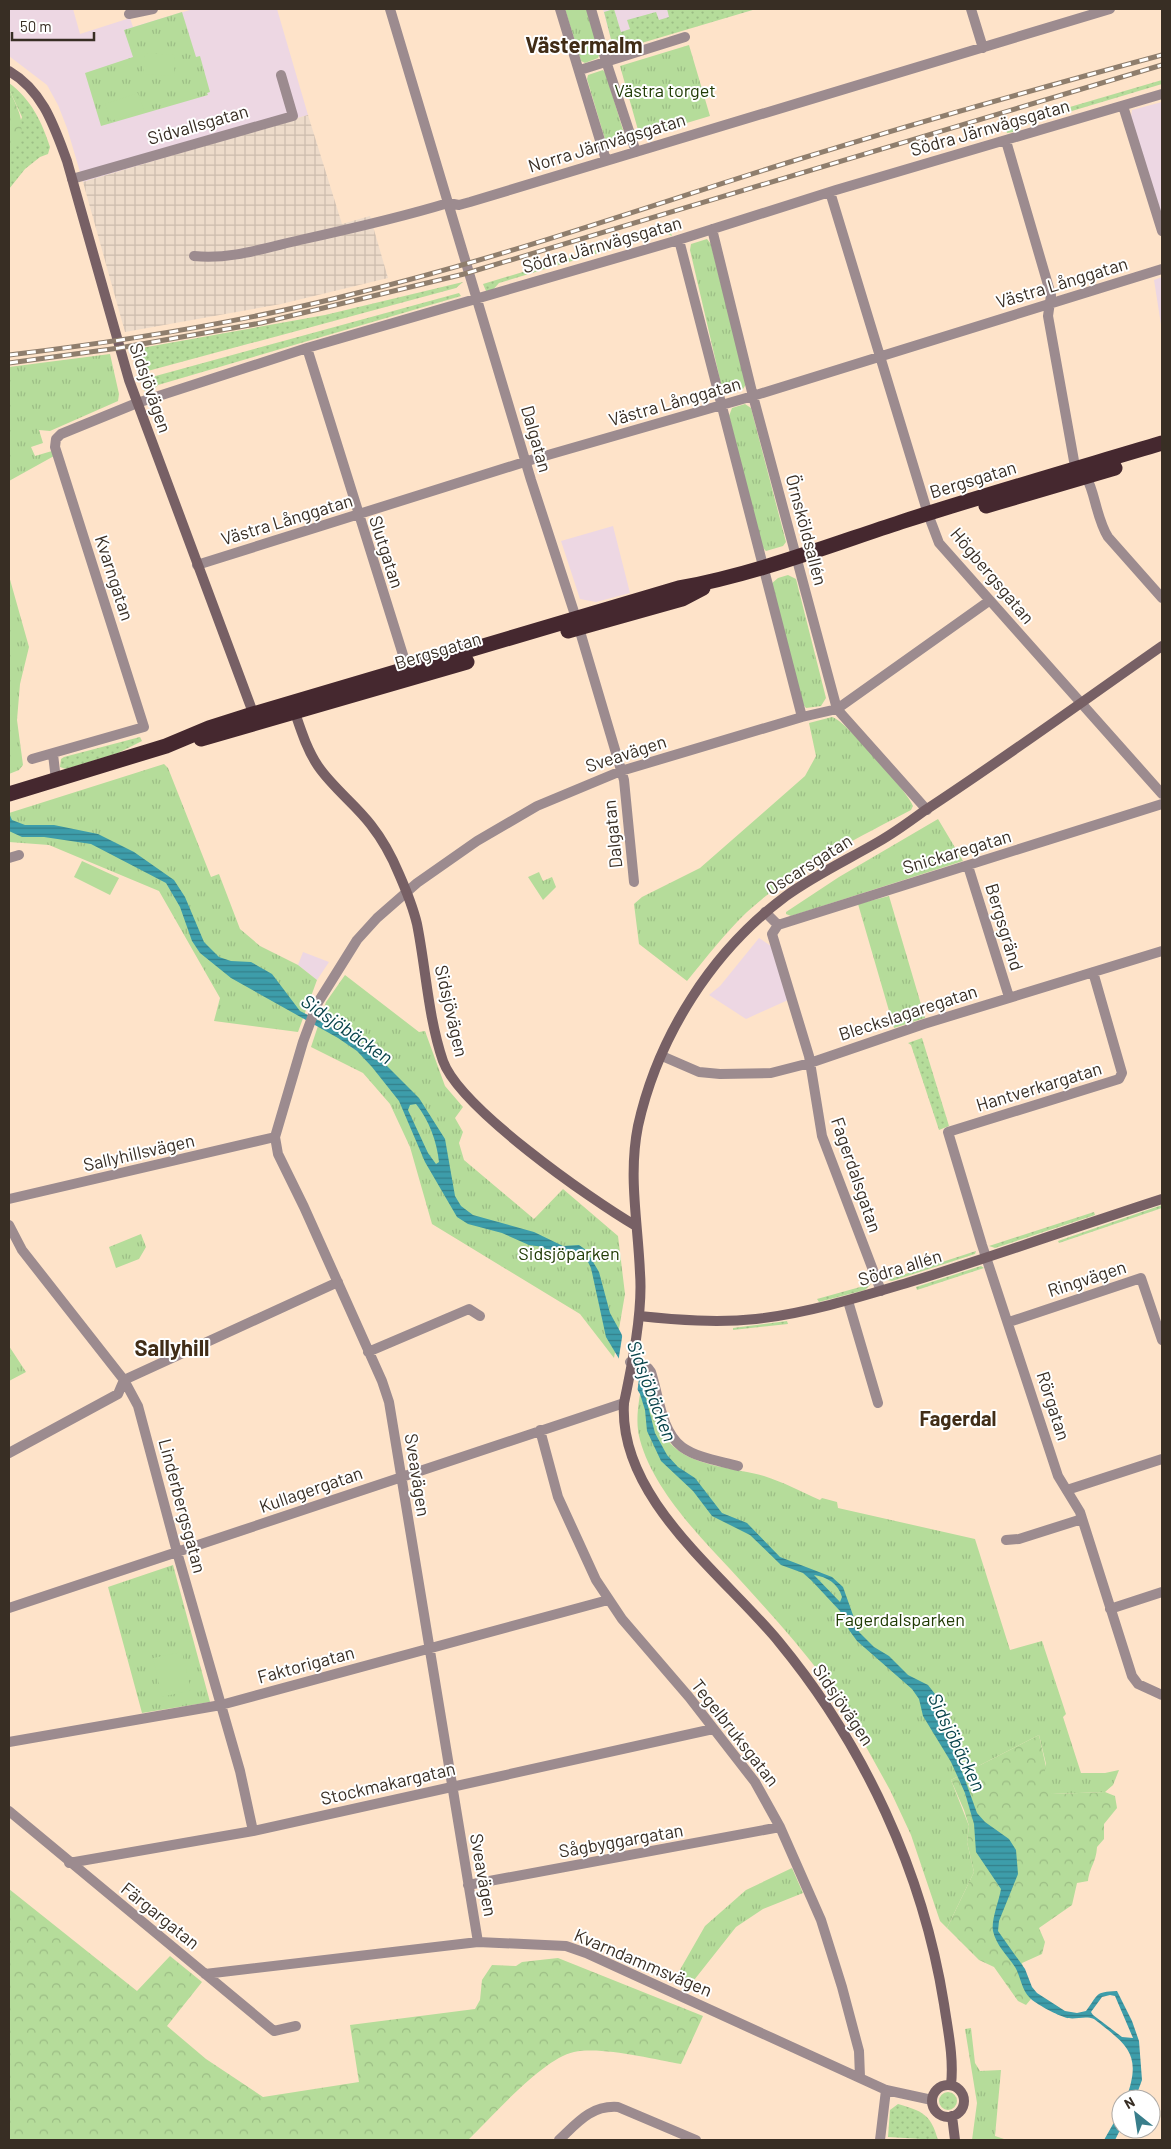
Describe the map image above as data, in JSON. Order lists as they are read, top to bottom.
{
  "streets": {
    "highway": ["Bergsgatan"],
    "main road": ["Sidsjövägen", "Oscarsgatan", "Södra allén"],
    "street": [
      "Sidvallsgatan",
      "Södra Järnvägsgatan",
      "Norra Järnvägsgatan",
      "Västra Långgatan",
      "Dalgatan",
      "Örnsköldsallén",
      "Slutgatan",
      "Högbergsgatan",
      "Kvarngatan",
      "Sveavägen",
      "Snickaregatan",
      "Bergsgränd",
      "Bleckslagaregatan",
      "Hantverkargatan",
      "Sallyhillsvägen",
      "Fagerdalsgatan",
      "Ringvägen",
      "Rörgatan",
      "Kullagergatan",
      "Linderbergsgatan",
      "Faktorigatan",
      "Tegelbruksgatan",
      "Stockmakargatan",
      "Sågbyggargatan",
      "Färgargatan",
      "Kvarndammsvägen"
    ]
  },
  "crossings": [
    ["Sidvallsgatan", "Sidsjövägen"],
    ["Södra Järnvägsgatan", "Sidsjövägen"],
    ["Södra Järnvägsgatan", "Dalgatan"],
    ["Södra Järnvägsgatan", "Örnsköldsallén"],
    ["Södra Järnvägsgatan", "Slutgatan"],
    ["Södra Järnvägsgatan", "Högbergsgatan"],
    ["Södra Järnvägsgatan", "Kvarngatan"],
    ["Norra Järnvägsgatan", "Dalgatan"],
    ["Västra Långgatan", "Sidsjövägen"],
    ["Västra Långgatan", "Dalgatan"],
    ["Västra Långgatan", "Örnsköldsallén"],
    ["Västra Långgatan", "Slutgatan"],
    ["Västra Långgatan", "Högbergsgatan"],
    ["Sidsjövägen", "Bergsgatan"],
    ["Sidsjövägen", "Sveavägen"],
    ["Sidsjövägen", "Oscarsgatan"],
    ["Sidsjövägen", "Södra allén"],
    ["Sidsjövägen", "Kullagergatan"],
    ["Sidsjövägen", "Kvarndammsvägen"],
    ["Dalgatan", "Bergsgatan"],
    ["Dalgatan", "Sveavägen"],
    ["Bergsgatan", "Örnsköldsallén"],
    ["Bergsgatan", "Slutgatan"],
    ["Bergsgatan", "Högbergsgatan"],
    ["Örnsköldsallén", "Sveavägen"],
    ["Örnsköldsallén", "Oscarsgatan"],
    ["Högbergsgatan", "Sveavägen"],
    ["Högbergsgatan", "Oscarsgatan"],
    ["Sveavägen", "Sallyhillsvägen"],
    ["Sveavägen", "Kullagergatan"],
    ["Sveavägen", "Faktorigatan"],
    ["Sveavägen", "Stockmakargatan"],
    ["Sveavägen", "Sågbyggargatan"],
    ["Sveavägen", "Kvarndammsvägen"],
    ["Snickaregatan", "Bergsgränd"],
    ["Snickaregatan", "Fagerdalsgatan"],
    ["Oscarsgatan", "Bleckslagaregatan"],
    ["Bergsgränd", "Bleckslagaregatan"],
    ["Bleckslagaregatan", "Hantverkargatan"],
    ["Bleckslagaregatan", "Fagerdalsgatan"],
    ["Hantverkargatan", "Rörgatan"],
    ["Fagerdalsgatan", "Södra allén"],
    ["Södra allén", "Rörgatan"],
    ["Ringvägen", "Rörgatan"],
    ["Kullagergatan", "Linderbergsgatan"],
    ["Kullagergatan", "Tegelbruksgatan"],
    ["Linderbergsgatan", "Faktorigatan"],
    ["Linderbergsgatan", "Stockmakargatan"],
    ["Faktorigatan", "Tegelbruksgatan"],
    ["Tegelbruksgatan", "Stockmakargatan"],
    ["Tegelbruksgatan", "Sågbyggargatan"],
    ["Tegelbruksgatan", "Kvarndammsvägen"],
    ["Stockmakargatan", "Färgargatan"],
    ["Färgargatan", "Kvarndammsvägen"]
  ],
  "districts": ["Västermalm", "Sallyhill", "Fagerdal"],
  "water": ["Sidsjöbäcken"],
  "parks": ["Västra torget", "Sidsjöparken", "Fagerdalsparken"],
  "scale_bar": "50 m",
  "north": "top left"
}
